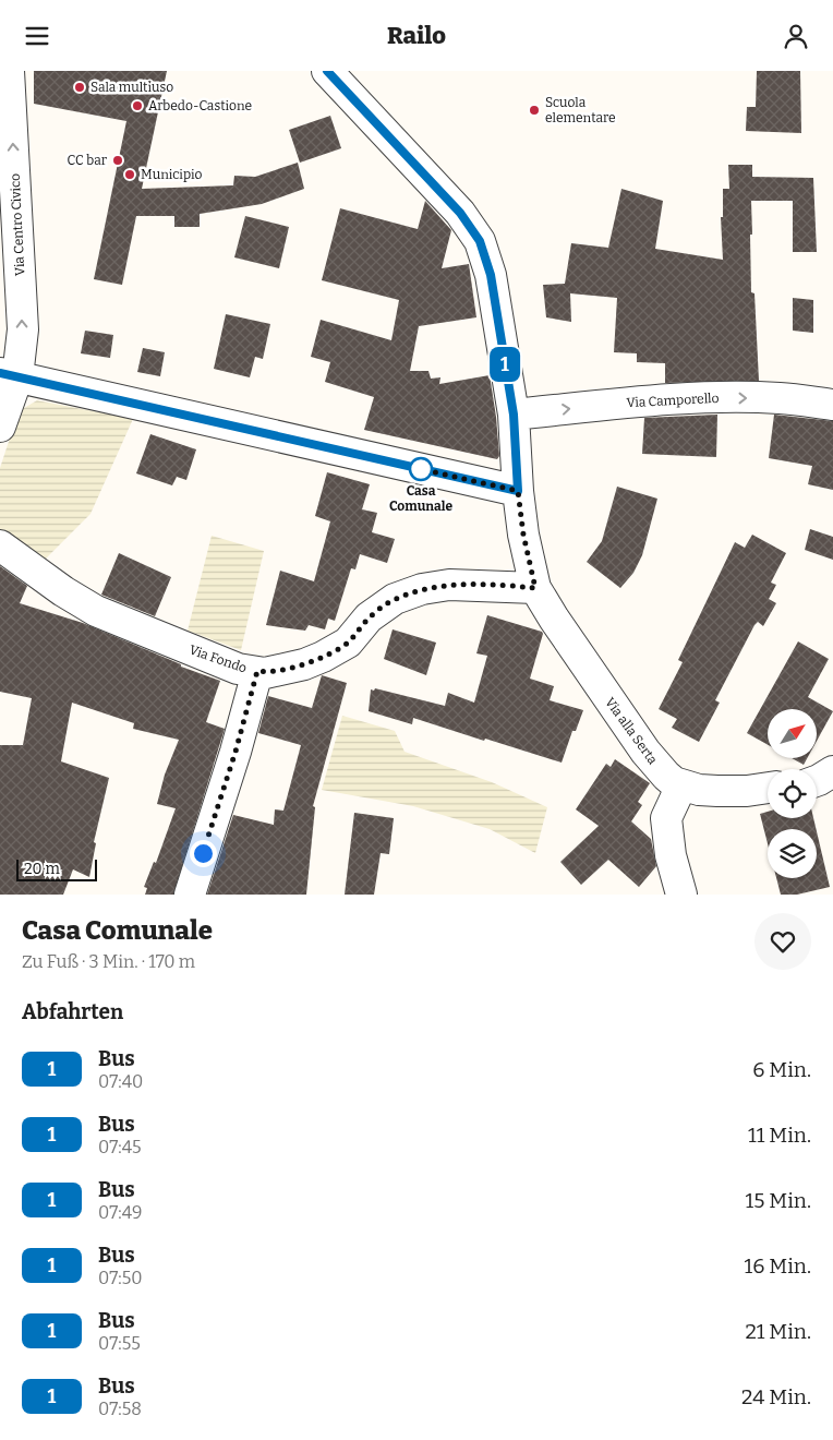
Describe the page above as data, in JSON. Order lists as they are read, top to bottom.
{
  "streets": {
    "street": [
      "Via Centro Civico",
      "Via Camporello",
      "Via Fondo",
      "Via alla Serta"
    ]
  },
  "crossings": [
    ["Via Camporello", "Via alla Serta"],
    ["Via Fondo", "Via alla Serta"]
  ],
  "one_way": ["Via Centro Civico", "Via Camporello"],
  "places": [
    "Sala multiuso",
    "Arbedo-Castione",
    "Scuola elementare",
    "CC bar",
    "Municipio",
    "Casa Comunale"
  ],
  "lines": ["bus line 1"],
  "scale_bar": "20 m",
  "north": "top right",
  "page": {
    "header": "Railo",
    "on_map": "1",
    "scale": "20 m",
    "heading": [
      ["Casa Comunale", "Zu Fuß · 3 Min. · 170 m"],
      "Abfahrten"
    ],
    "list": [
      {
        "mark": "1",
        "name": "Bus",
        "note": "07:40",
        "value": "6 Min."
      },
      {
        "mark": "1",
        "name": "Bus",
        "note": "07:45",
        "value": "11 Min."
      },
      {
        "mark": "1",
        "name": "Bus",
        "note": "07:49",
        "value": "15 Min."
      },
      {
        "mark": "1",
        "name": "Bus",
        "note": "07:50",
        "value": "16 Min."
      },
      {
        "mark": "1",
        "name": "Bus",
        "note": "07:55",
        "value": "21 Min."
      },
      {
        "mark": "1",
        "name": "Bus",
        "note": "07:58",
        "value": "24 Min."
      }
    ]
  }
}
